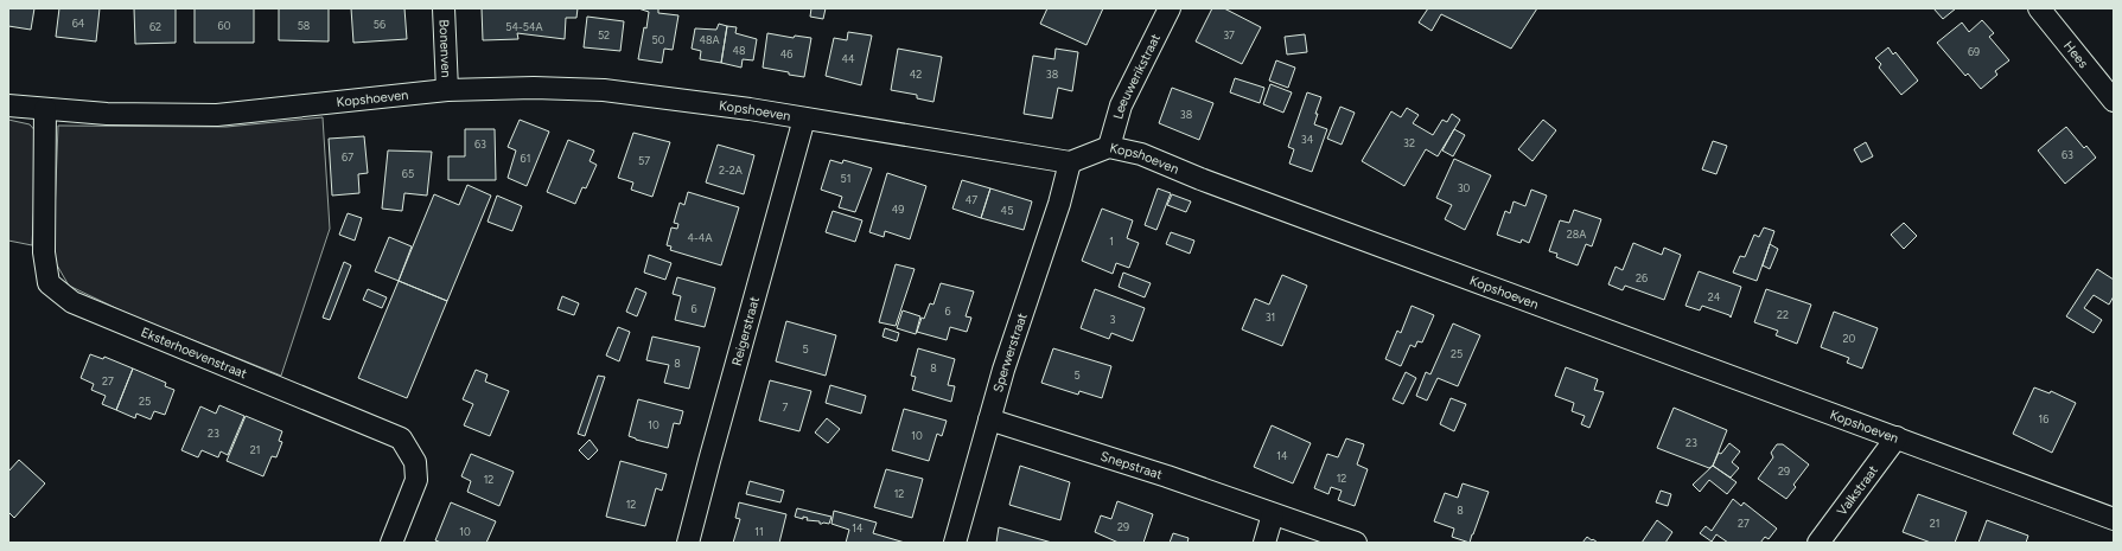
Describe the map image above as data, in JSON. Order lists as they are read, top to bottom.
{
  "streets": {
    "street": [
      "Bonenven",
      "Hees",
      "Leeuwerikstraat",
      "Kopshoeven",
      "Reigerstraat",
      "Sperwerstraat",
      "Eksterhoevenstraat",
      "Snepstraat",
      "Valkstraat"
    ]
  },
  "crossings": [
    ["Bonenven", "Kopshoeven"],
    ["Leeuwerikstraat", "Kopshoeven"],
    ["Kopshoeven", "Reigerstraat"],
    ["Kopshoeven", "Sperwerstraat"],
    ["Kopshoeven", "Eksterhoevenstraat"],
    ["Kopshoeven", "Valkstraat"],
    ["Sperwerstraat", "Snepstraat"]
  ],
  "house_numbers": [
    "64",
    "56",
    "60",
    "58",
    "62",
    "54-54A",
    "52",
    "37",
    "50",
    "48A",
    "48",
    "69",
    "46",
    "44",
    "42",
    "38",
    "38",
    "34",
    "32",
    "63",
    "63",
    "67",
    "61",
    "57",
    "2-2A",
    "65",
    "51",
    "30",
    "47",
    "49",
    "45",
    "28A",
    "4-4A",
    "1",
    "26",
    "24",
    "6",
    "6",
    "22",
    "31",
    "3",
    "20",
    "5",
    "25",
    "8",
    "8",
    "5",
    "27",
    "25",
    "7",
    "16",
    "10",
    "23",
    "10",
    "23",
    "21",
    "14",
    "29",
    "12",
    "12",
    "12",
    "12",
    "8",
    "27",
    "21",
    "29",
    "14",
    "10",
    "11"
  ]
}
